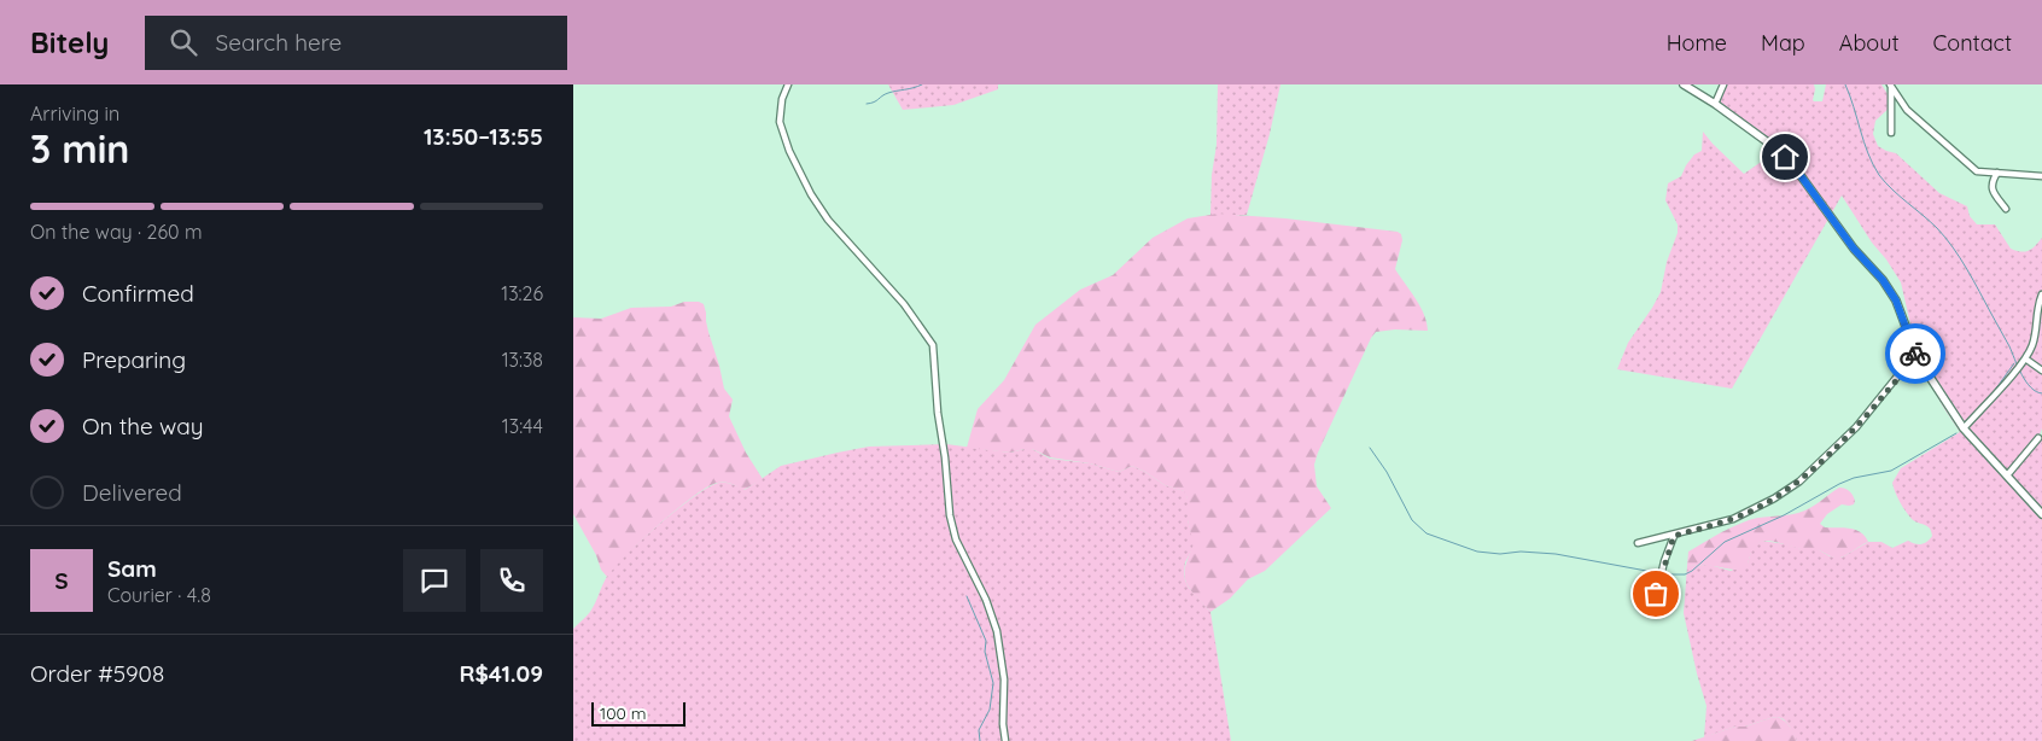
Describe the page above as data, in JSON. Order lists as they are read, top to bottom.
{
  "scale_bar": "100 m",
  "page": {
    "header": "Bitely",
    "search": "Search here",
    "nav": [
      "Home",
      "Map",
      "About",
      "Contact"
    ],
    "heading": ["3 min", "Arriving in", "13:50–13:55"],
    "panel": [
      "Sam",
      "Courier · 4.8",
      "Order #5908",
      "R$41.09"
    ],
    "bar": "On the way · 260 m",
    "list": [
      ["Confirmed", "13:26"],
      ["Preparing", "13:38"],
      ["On the way", "13:44"],
      "Delivered"
    ],
    "round": "S",
    "scale": "100 m"
  }
}
